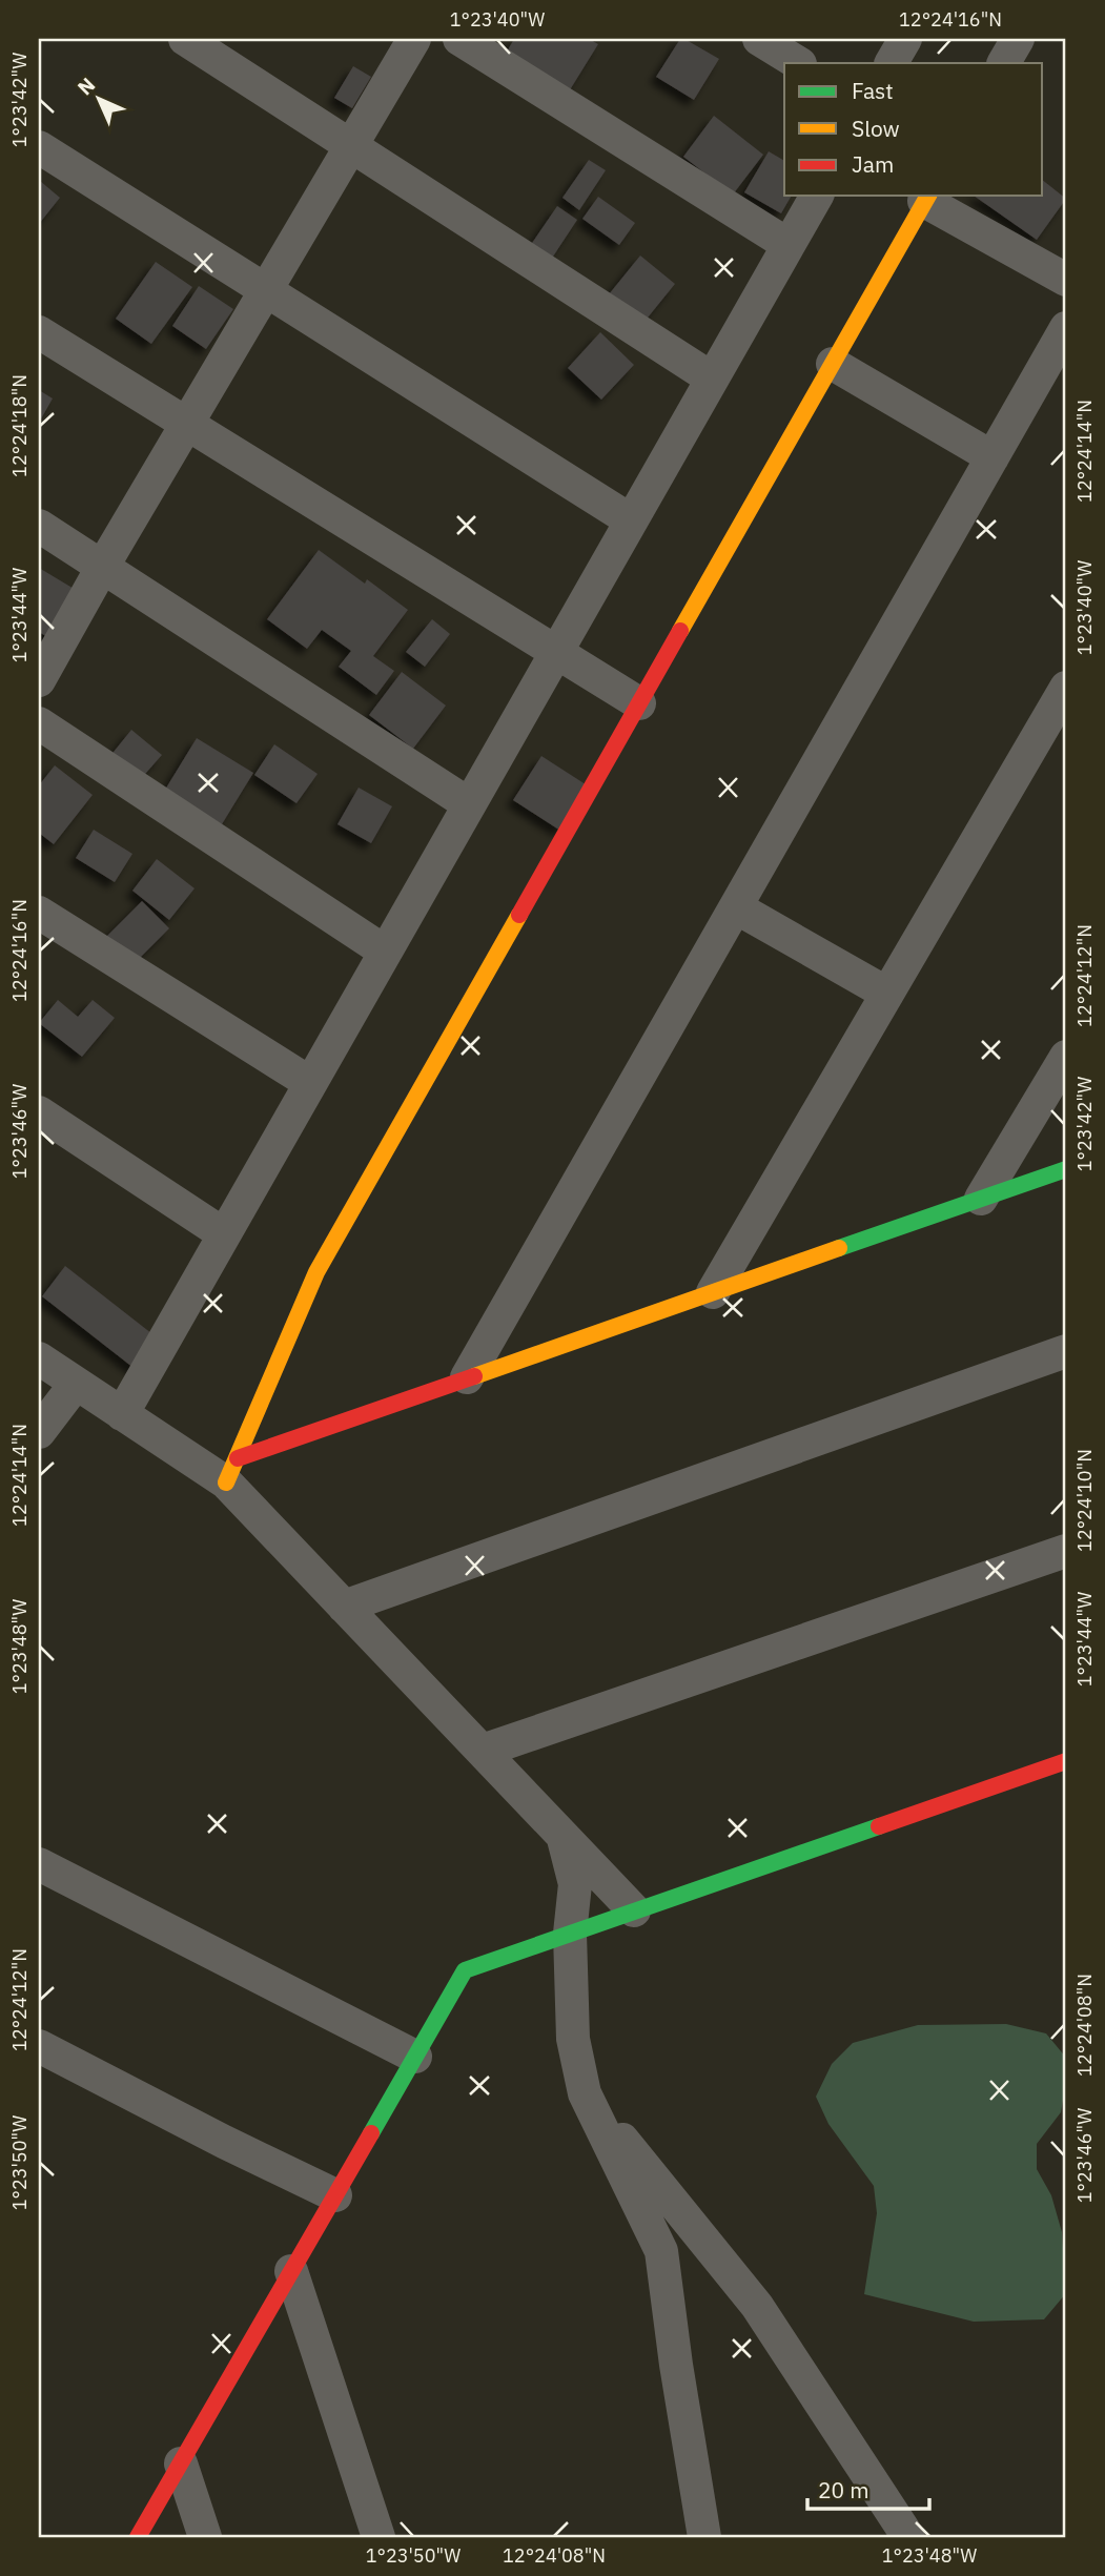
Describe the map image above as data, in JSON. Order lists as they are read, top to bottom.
{
  "legend": ["Fast", "Slow", "Jam"],
  "scale_bar": "20 m",
  "north": "top left",
  "coordinates": [
    "1°23'40\"W",
    "12°24'16\"N",
    "1°23'42\"W",
    "12°24'18\"N",
    "12°24'14\"N",
    "1°23'44\"W",
    "12°24'12\"N",
    "1°23'46\"W",
    "12°24'10\"N",
    "1°23'48\"W",
    "12°24'08\"N",
    "1°23'50\"W"
  ]
}
